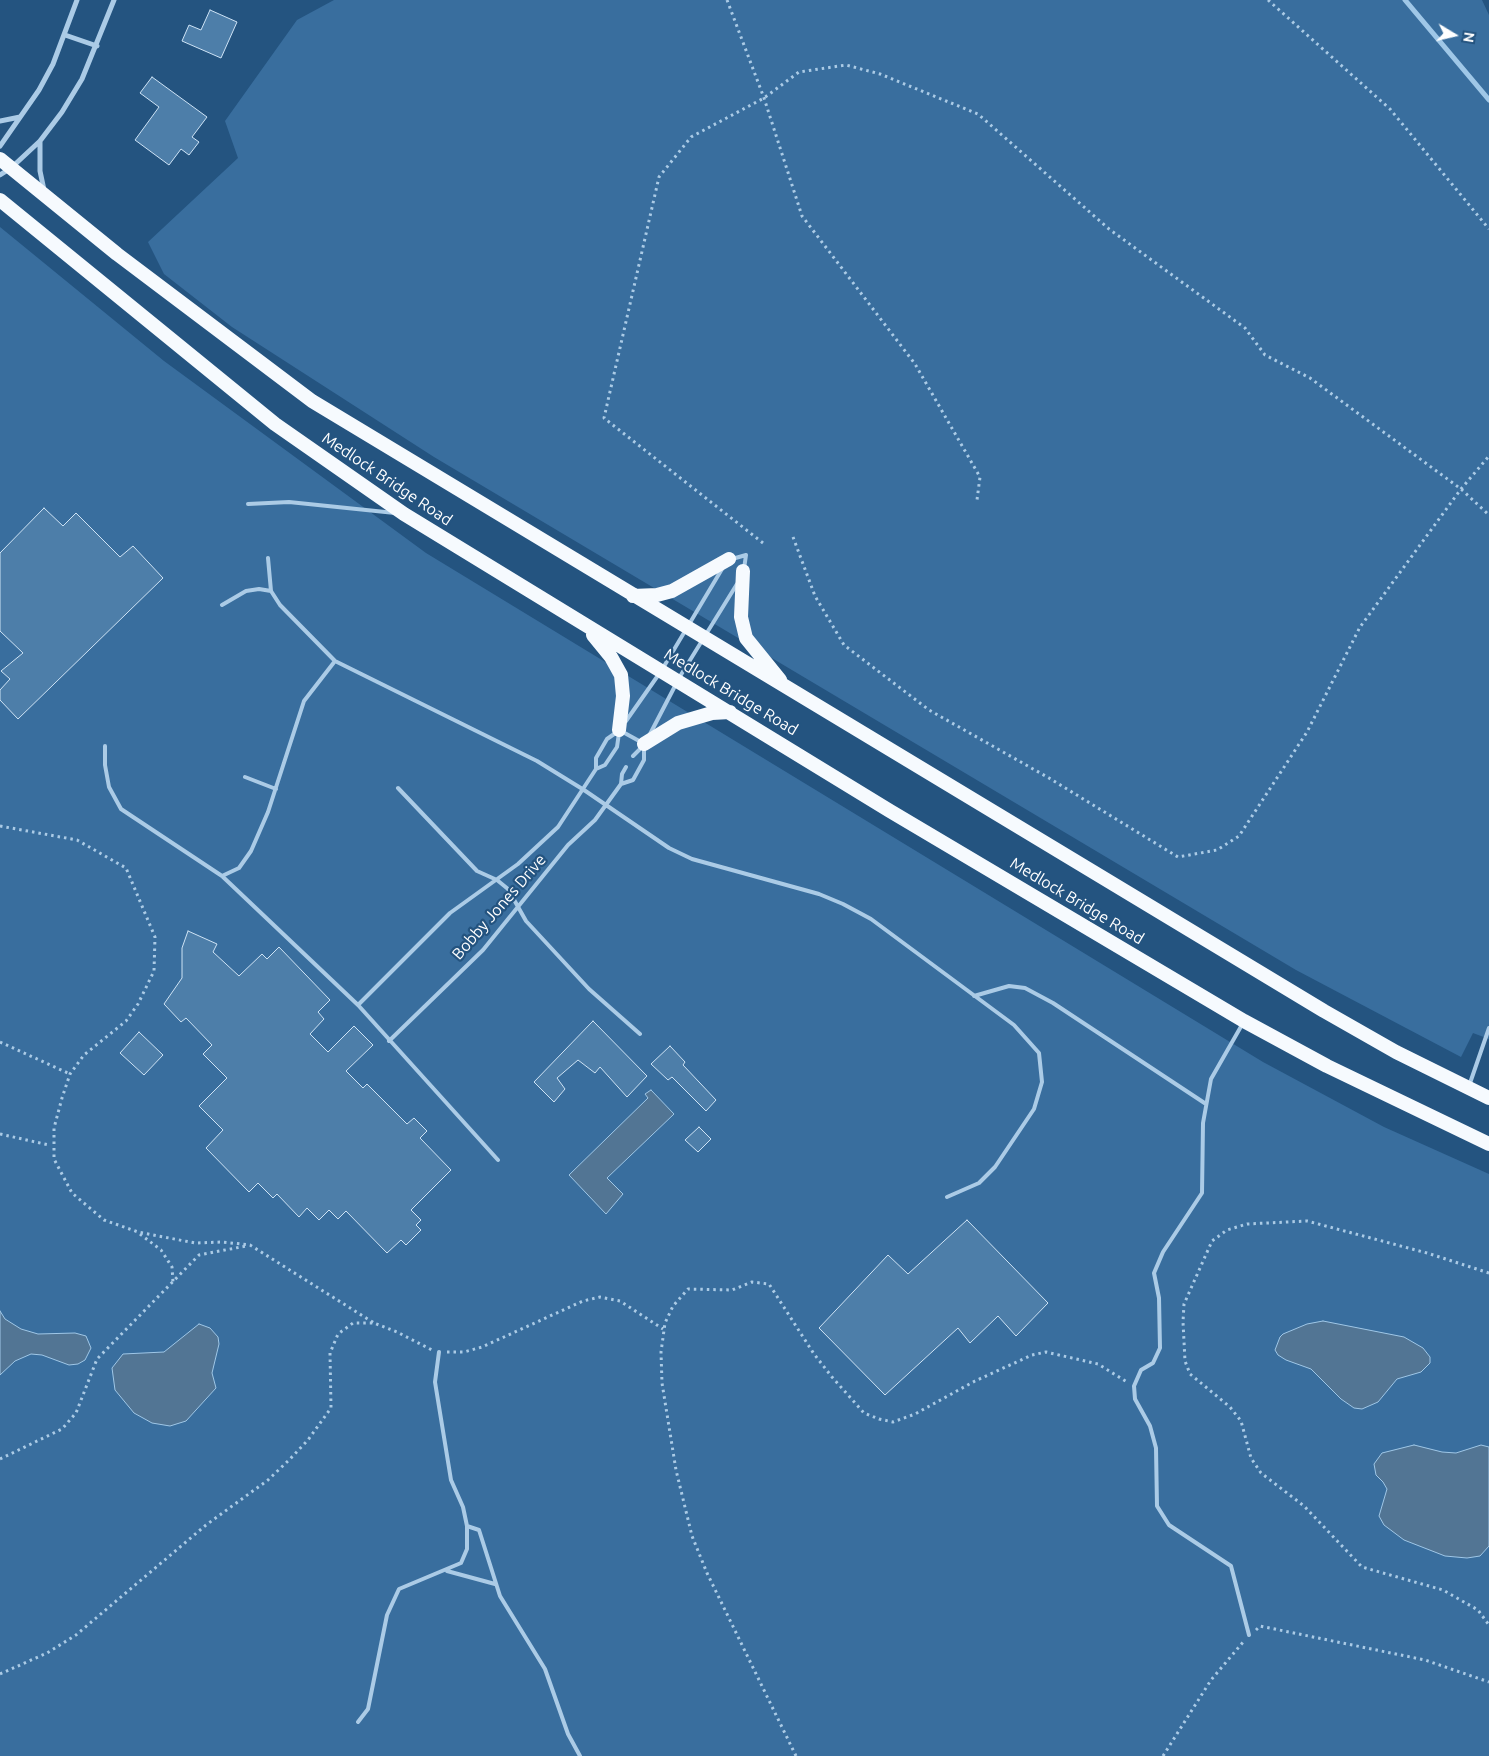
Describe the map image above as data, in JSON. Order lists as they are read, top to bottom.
{
  "streets": {
    "highway": ["Medlock Bridge Road"],
    "lane": ["Bobby Jones Drive"]
  },
  "crossings": [
    ["Medlock Bridge Road", "Bobby Jones Drive"]
  ],
  "north": "right"
}
